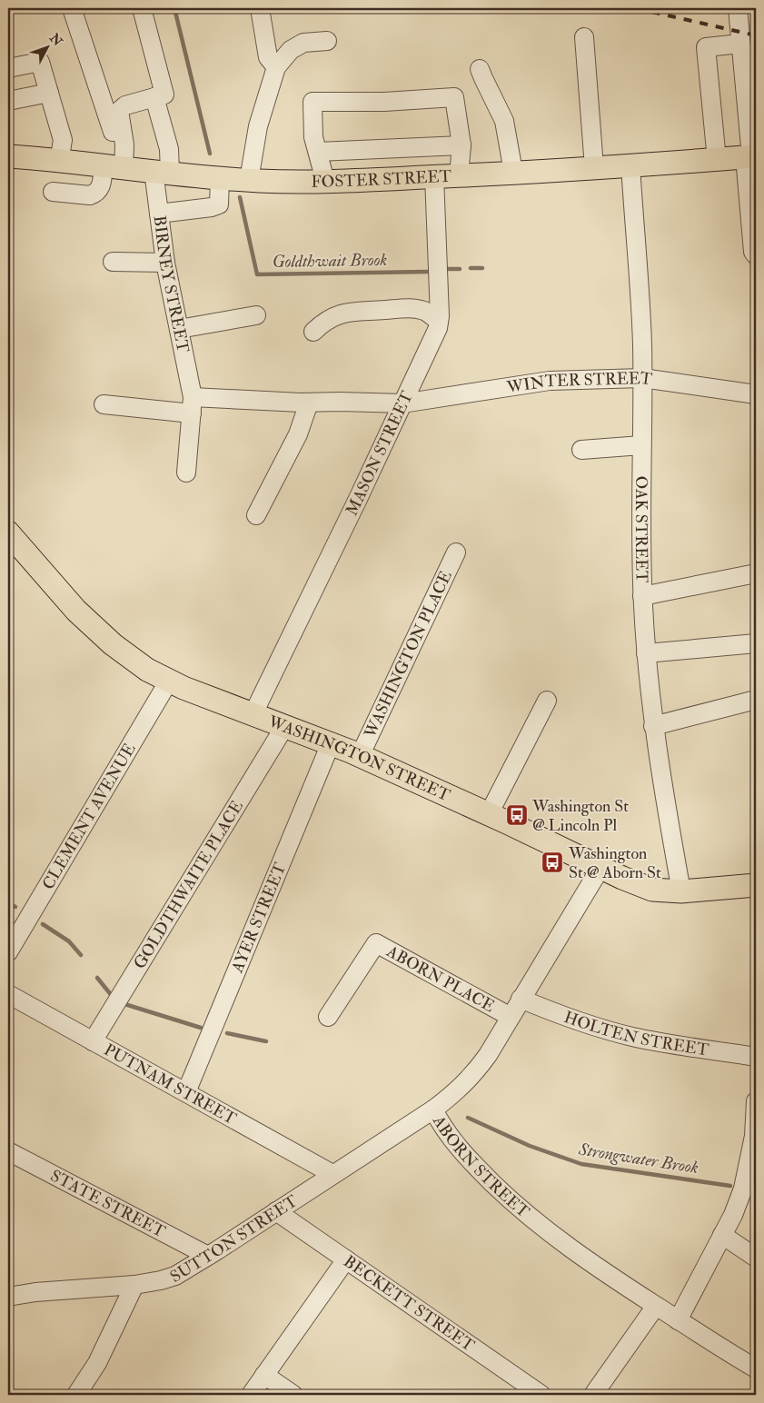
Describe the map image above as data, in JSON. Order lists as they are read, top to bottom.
{
  "streets": {
    "main road": ["FOSTER STREET", "WASHINGTON STREET"],
    "street": [
      "BIRNEY STREET",
      "WINTER STREET",
      "MASON STREET",
      "OAK STREET",
      "WASHINGTON PLACE",
      "CLEMENT AVENUE",
      "GOLDTHWAITE PLACE",
      "AYER STREET",
      "ABORN PLACE",
      "HOLTEN STREET",
      "PUTNAM STREET",
      "ABORN STREET",
      "STATE STREET",
      "SUTTON STREET",
      "BECKETT STREET"
    ]
  },
  "crossings": [
    ["FOSTER STREET", "BIRNEY STREET"],
    ["FOSTER STREET", "MASON STREET"],
    ["FOSTER STREET", "OAK STREET"],
    ["BIRNEY STREET", "WINTER STREET"],
    ["WINTER STREET", "MASON STREET"],
    ["WINTER STREET", "OAK STREET"],
    ["MASON STREET", "WASHINGTON STREET"],
    ["OAK STREET", "WASHINGTON STREET"],
    ["WASHINGTON PLACE", "WASHINGTON STREET"],
    ["WASHINGTON STREET", "CLEMENT AVENUE"],
    ["WASHINGTON STREET", "GOLDTHWAITE PLACE"],
    ["WASHINGTON STREET", "AYER STREET"],
    ["WASHINGTON STREET", "ABORN STREET"],
    ["GOLDTHWAITE PLACE", "PUTNAM STREET"],
    ["AYER STREET", "PUTNAM STREET"],
    ["ABORN PLACE", "ABORN STREET"],
    ["HOLTEN STREET", "ABORN STREET"],
    ["PUTNAM STREET", "SUTTON STREET"],
    ["ABORN STREET", "SUTTON STREET"],
    ["STATE STREET", "SUTTON STREET"],
    ["SUTTON STREET", "BECKETT STREET"]
  ],
  "water": ["Goldthwait Brook", "Strongwater Brook"],
  "places": {
    "bus stop": ["Washington St @ Lincoln Pl", "Washington St @ Aborn St"]
  },
  "north": "top right"
}
